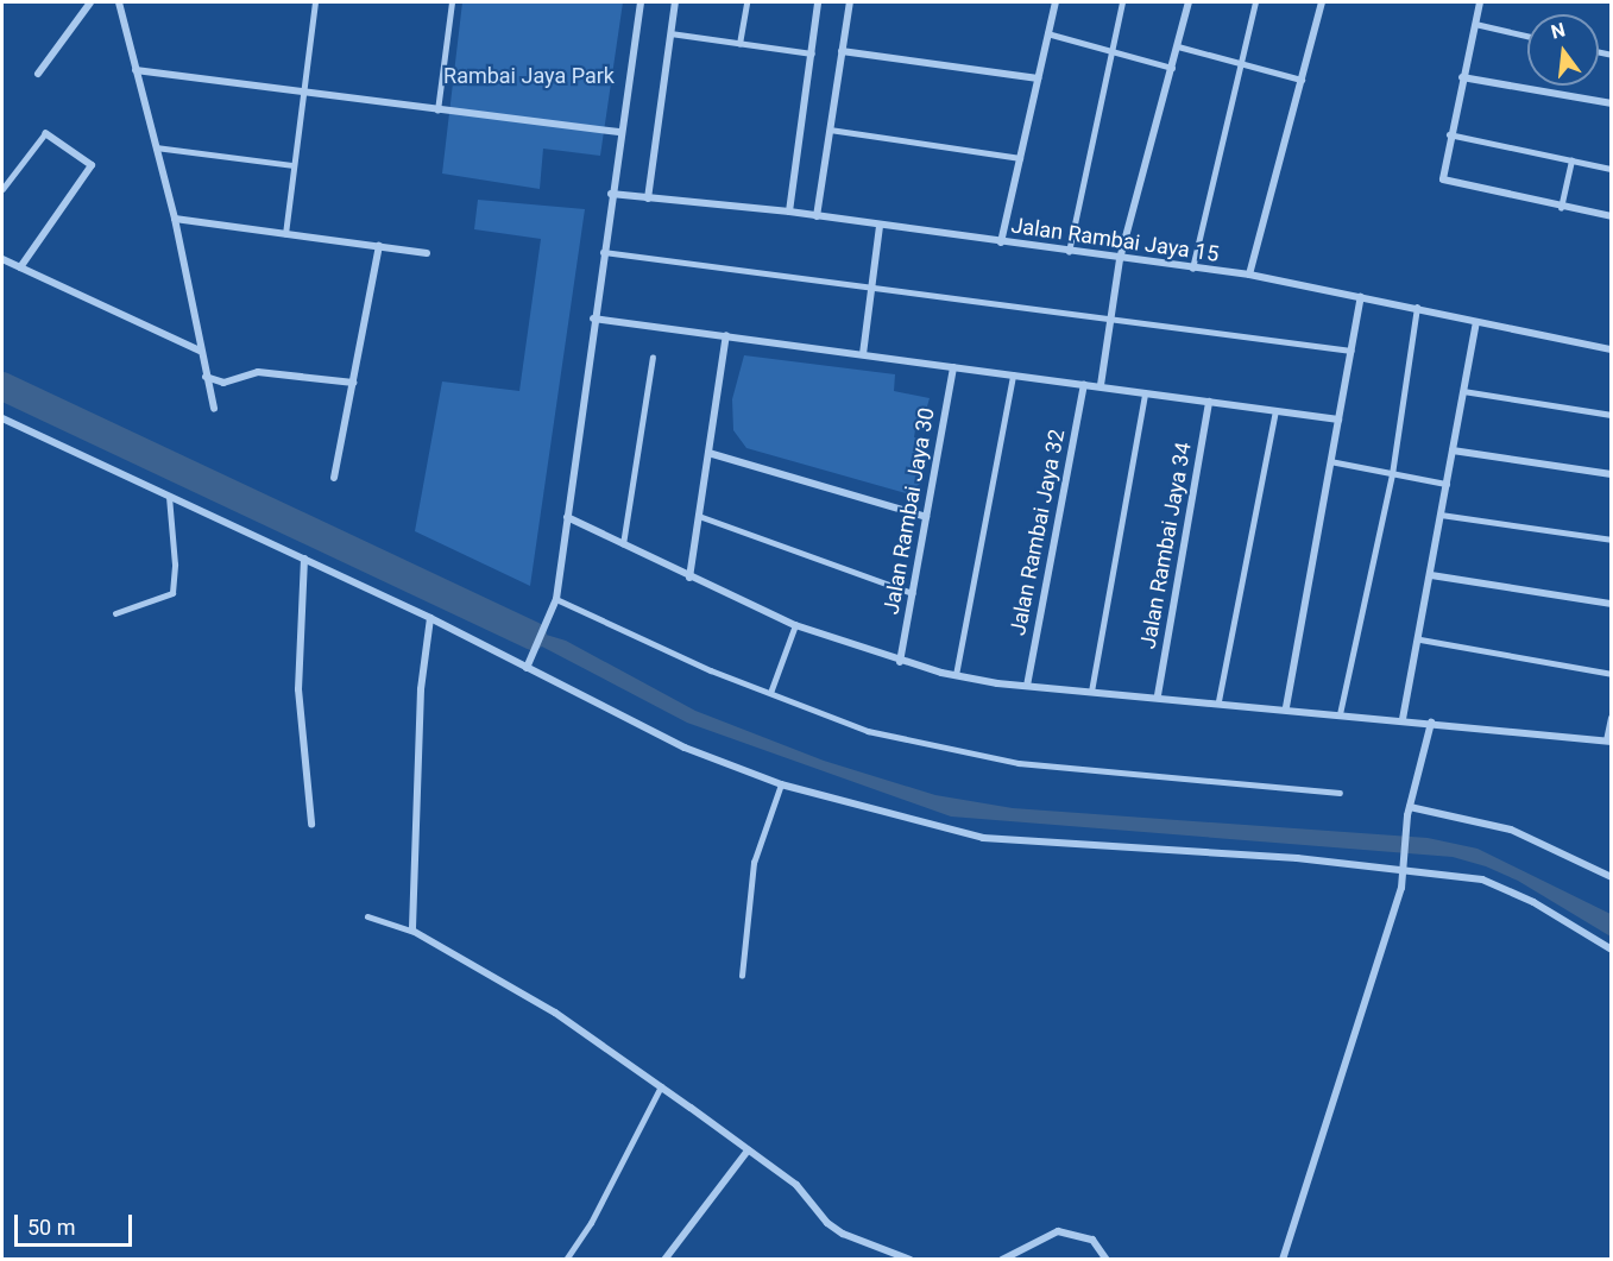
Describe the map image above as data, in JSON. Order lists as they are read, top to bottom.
{
  "streets": {
    "street": [
      "Jalan Rambai Jaya 15",
      "Jalan Rambai Jaya 30",
      "Jalan Rambai Jaya 32",
      "Jalan Rambai Jaya 34"
    ]
  },
  "parks": ["Rambai Jaya Park"],
  "scale_bar": "50 m",
  "north": "top"
}
